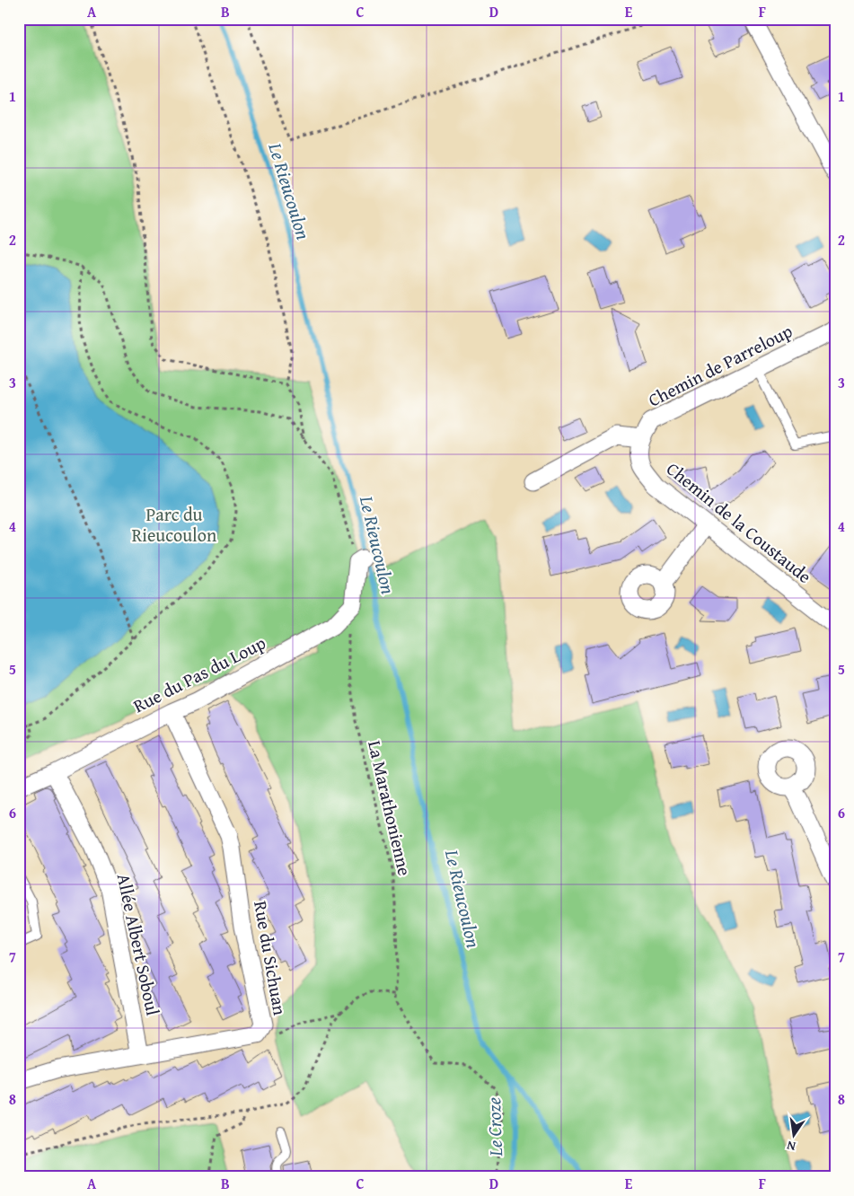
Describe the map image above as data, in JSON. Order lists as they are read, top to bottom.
{
  "streets": {
    "street": [
      "Chemin de Parreloup",
      "Chemin de la Coustaude",
      "Rue du Pas du Loup",
      "Allée Albert Soboul",
      "Rue du Sichuan"
    ],
    "path": ["La Marathonienne"]
  },
  "crossings": [
    ["Chemin de Parreloup", "Chemin de la Coustaude"],
    ["Rue du Pas du Loup", "La Marathonienne"],
    ["Rue du Pas du Loup", "Allée Albert Soboul"],
    ["Rue du Pas du Loup", "Rue du Sichuan"],
    ["Allée Albert Soboul", "Rue du Sichuan"]
  ],
  "water": ["Le Rieucoulon", "Le Croze"],
  "parks": ["Parc du Rieucoulon"],
  "north": "bottom",
  "grid": {
    "columns": [
      "A",
      "B",
      "C",
      "D",
      "E",
      "F"
    ],
    "rows": [
      "1",
      "2",
      "3",
      "4",
      "5",
      "6",
      "7",
      "8"
    ]
  }
}
